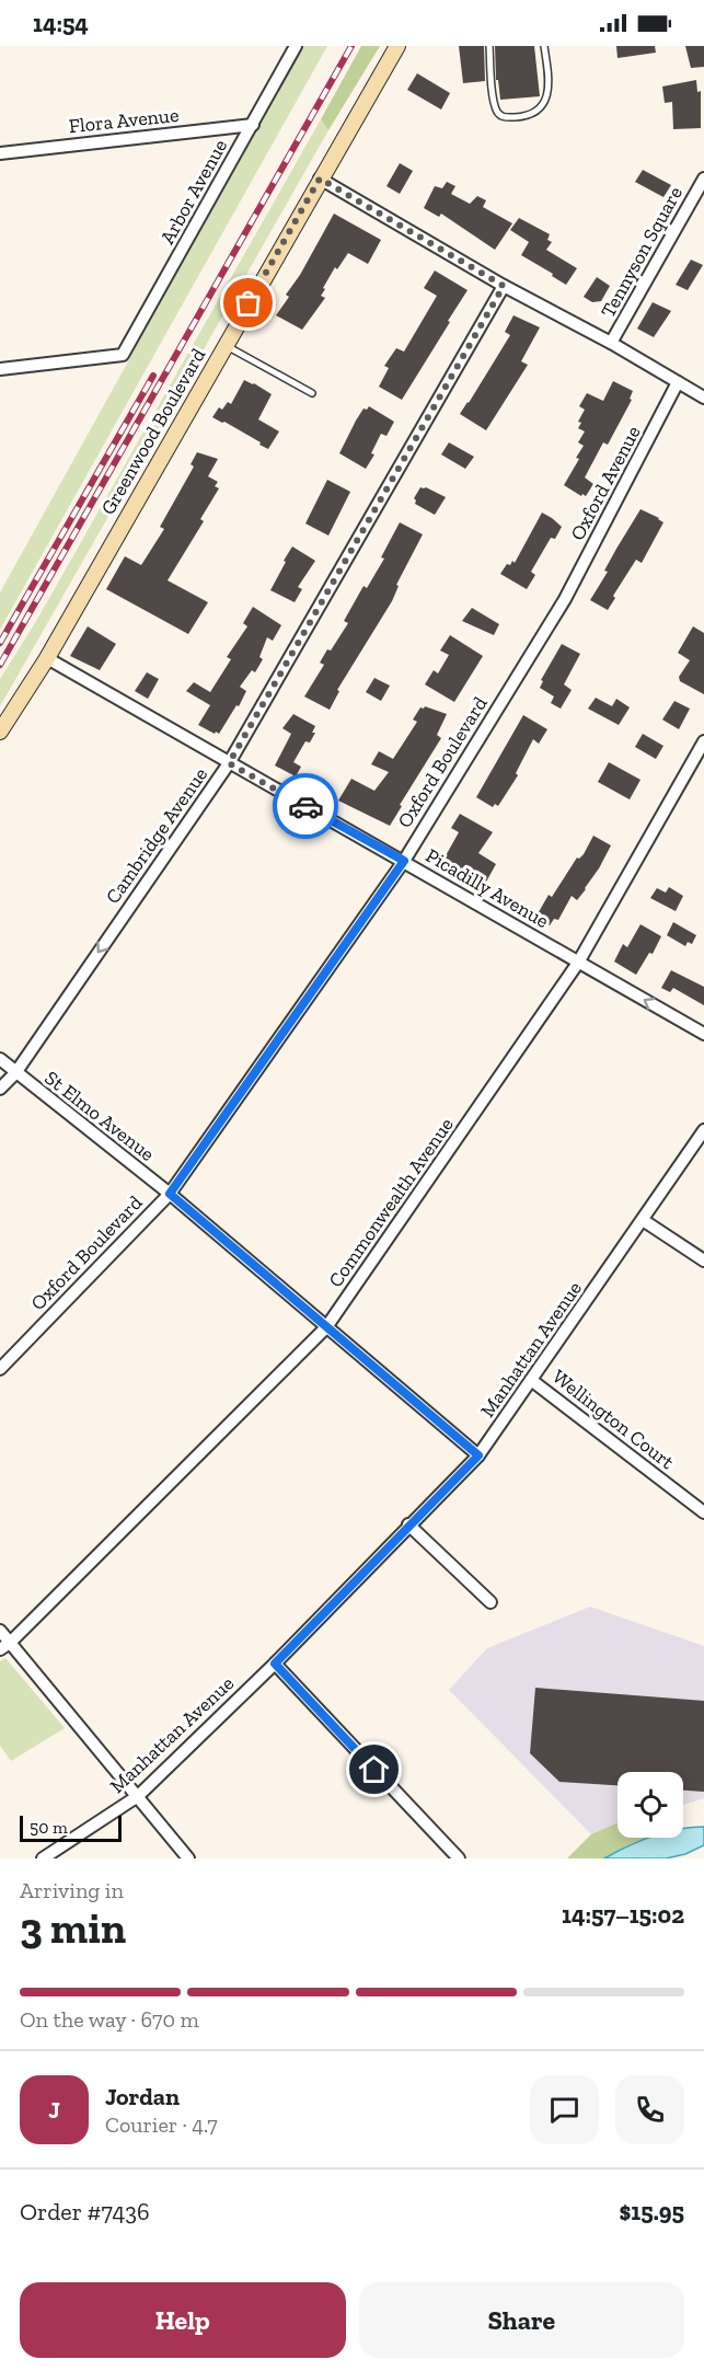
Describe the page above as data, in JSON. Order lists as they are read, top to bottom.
{
  "streets": {
    "street": [
      "Flora Avenue",
      "Arbor Avenue",
      "Tennyson Square",
      "Greenwood Boulevard",
      "Oxford Avenue",
      "Oxford Boulevard",
      "Cambridge Avenue",
      "Picadilly Avenue",
      "St Elmo Avenue",
      "Commonwealth Avenue",
      "Manhattan Avenue",
      "Wellington Court"
    ]
  },
  "crossings": [
    ["Flora Avenue", "Arbor Avenue"],
    ["Greenwood Boulevard", "Picadilly Avenue"],
    ["Oxford Avenue", "Oxford Boulevard"],
    ["Oxford Boulevard", "Picadilly Avenue"],
    ["Oxford Boulevard", "St Elmo Avenue"],
    ["Cambridge Avenue", "Picadilly Avenue"],
    ["Cambridge Avenue", "St Elmo Avenue"],
    ["Picadilly Avenue", "Commonwealth Avenue"],
    ["St Elmo Avenue", "Commonwealth Avenue"],
    ["St Elmo Avenue", "Manhattan Avenue"],
    ["Manhattan Avenue", "Wellington Court"]
  ],
  "one_way": ["Cambridge Avenue"],
  "scale_bar": "50 m",
  "page": {
    "status": "14:54",
    "scale": "50 m",
    "heading": ["3 min", "Arriving in", "14:57–15:02"],
    "panel": [
      "Jordan",
      "Courier · 4.7",
      "Order #7436",
      "$15.95"
    ],
    "bar": "On the way · 670 m",
    "round": "J",
    "buttons": ["Help", "Share"]
  }
}
